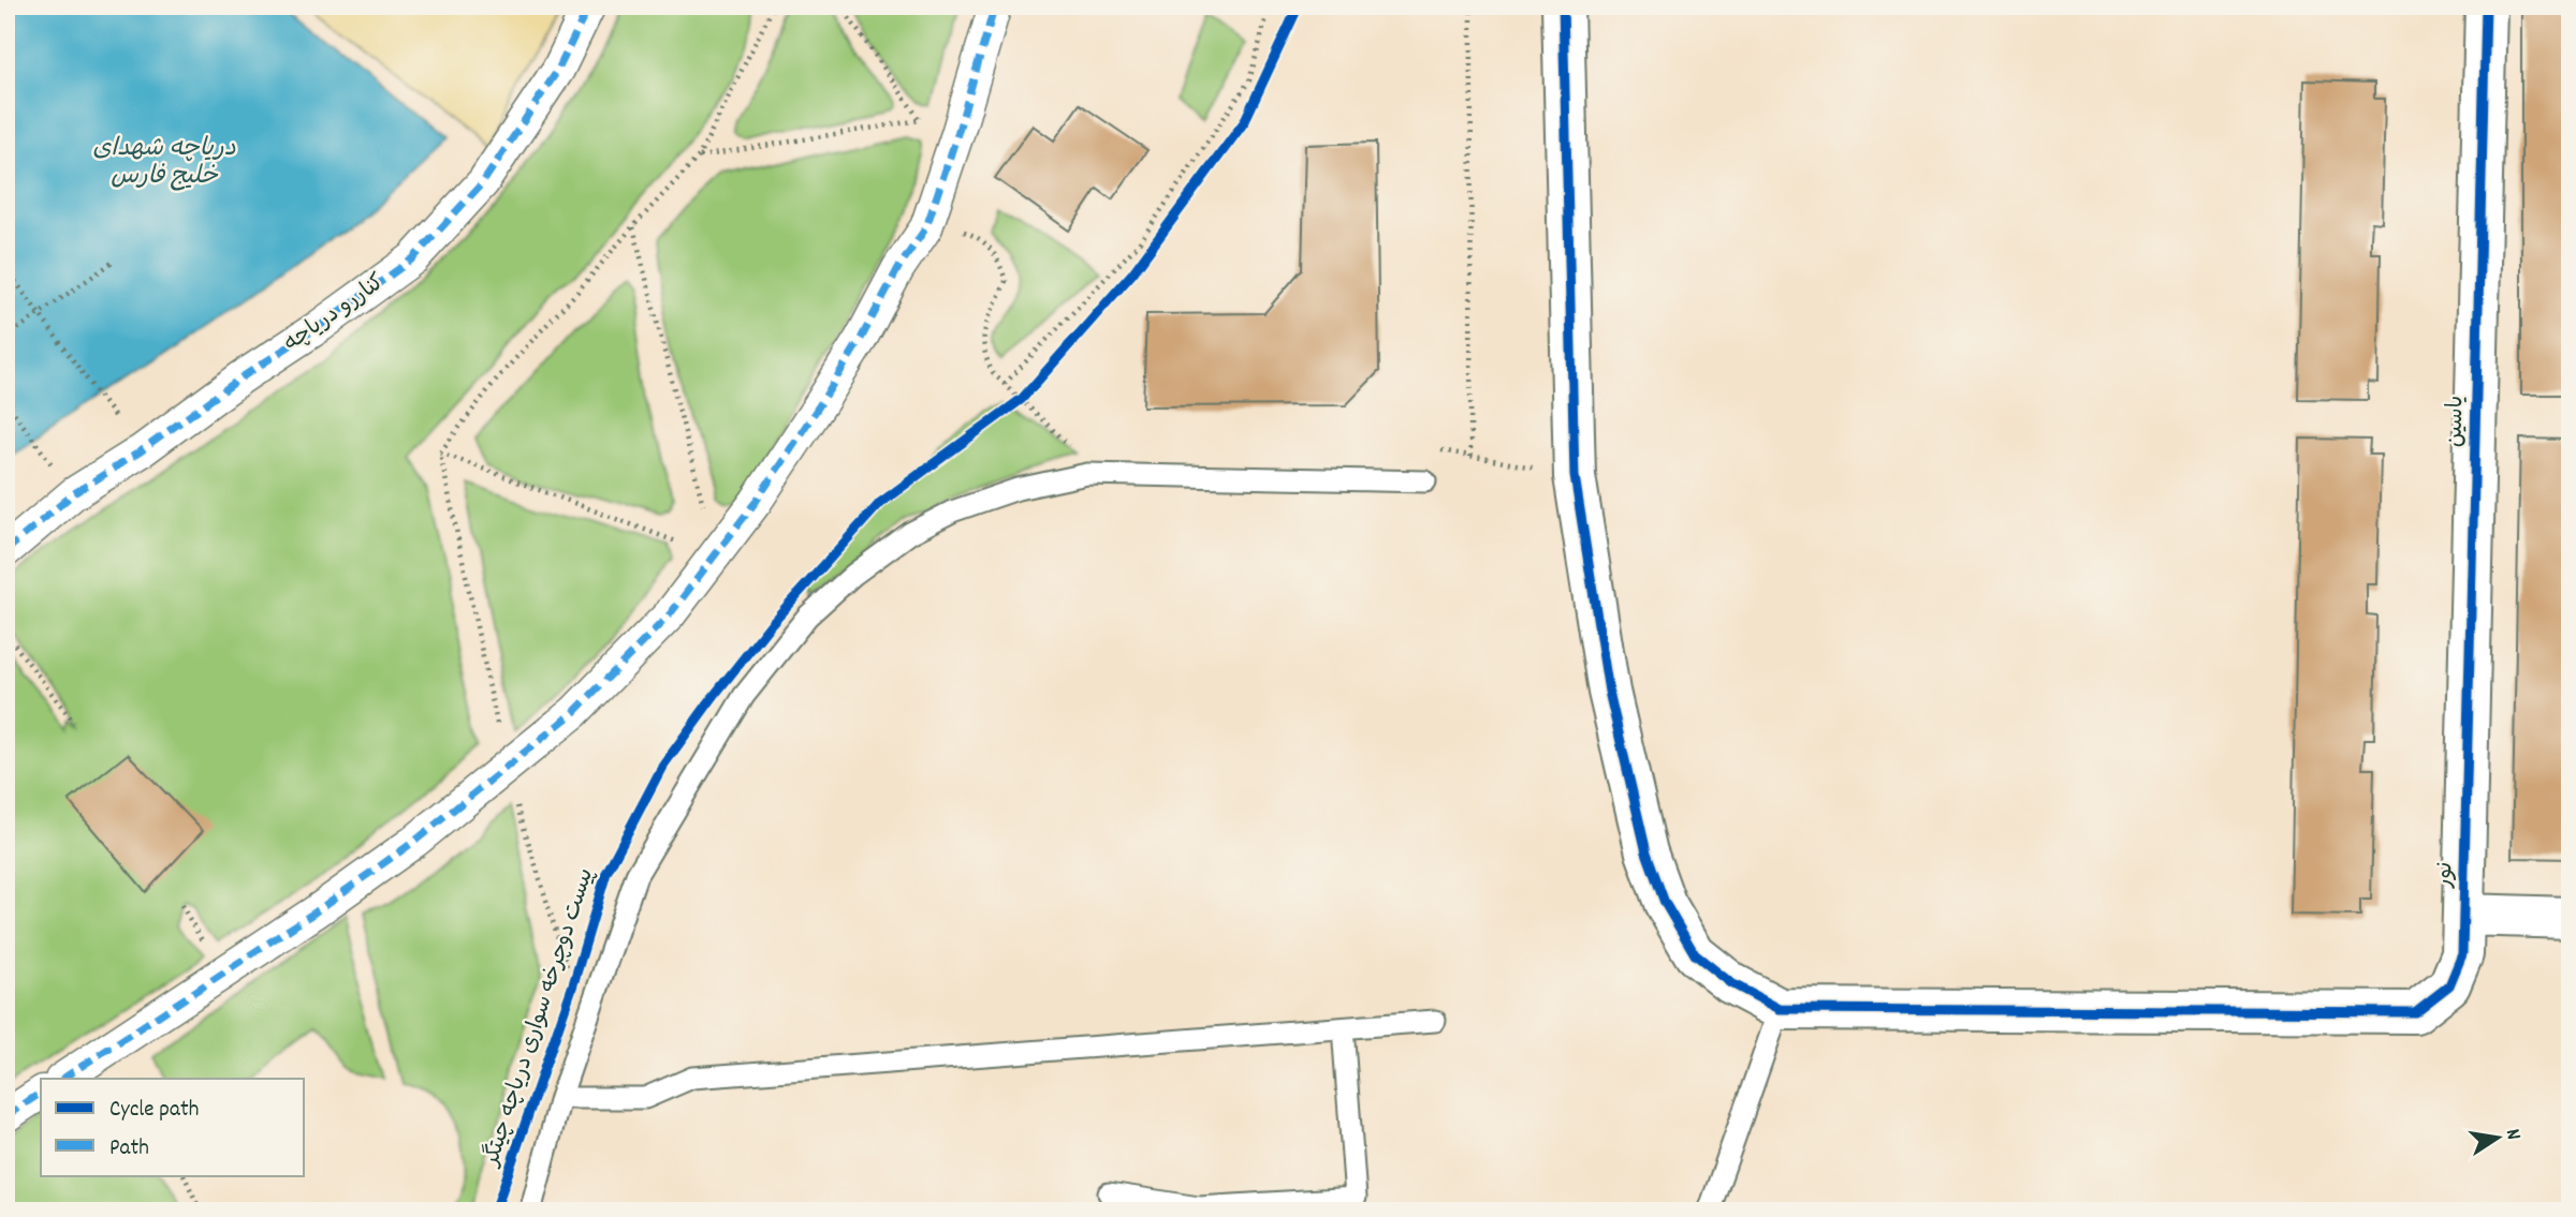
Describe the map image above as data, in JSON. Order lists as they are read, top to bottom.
{
  "streets": {
    "street": ["کناررو دریاچه", "یاسین", "نور"],
    "cycle path": ["پیست دوچرخه سواری دریاچه چیتگر"]
  },
  "crossings": [
    ["یاسین", "نور"]
  ],
  "water": ["دریاچه شهدای خلیج فارس"],
  "legend": ["Cycle path", "Path"],
  "north": "right"
}
